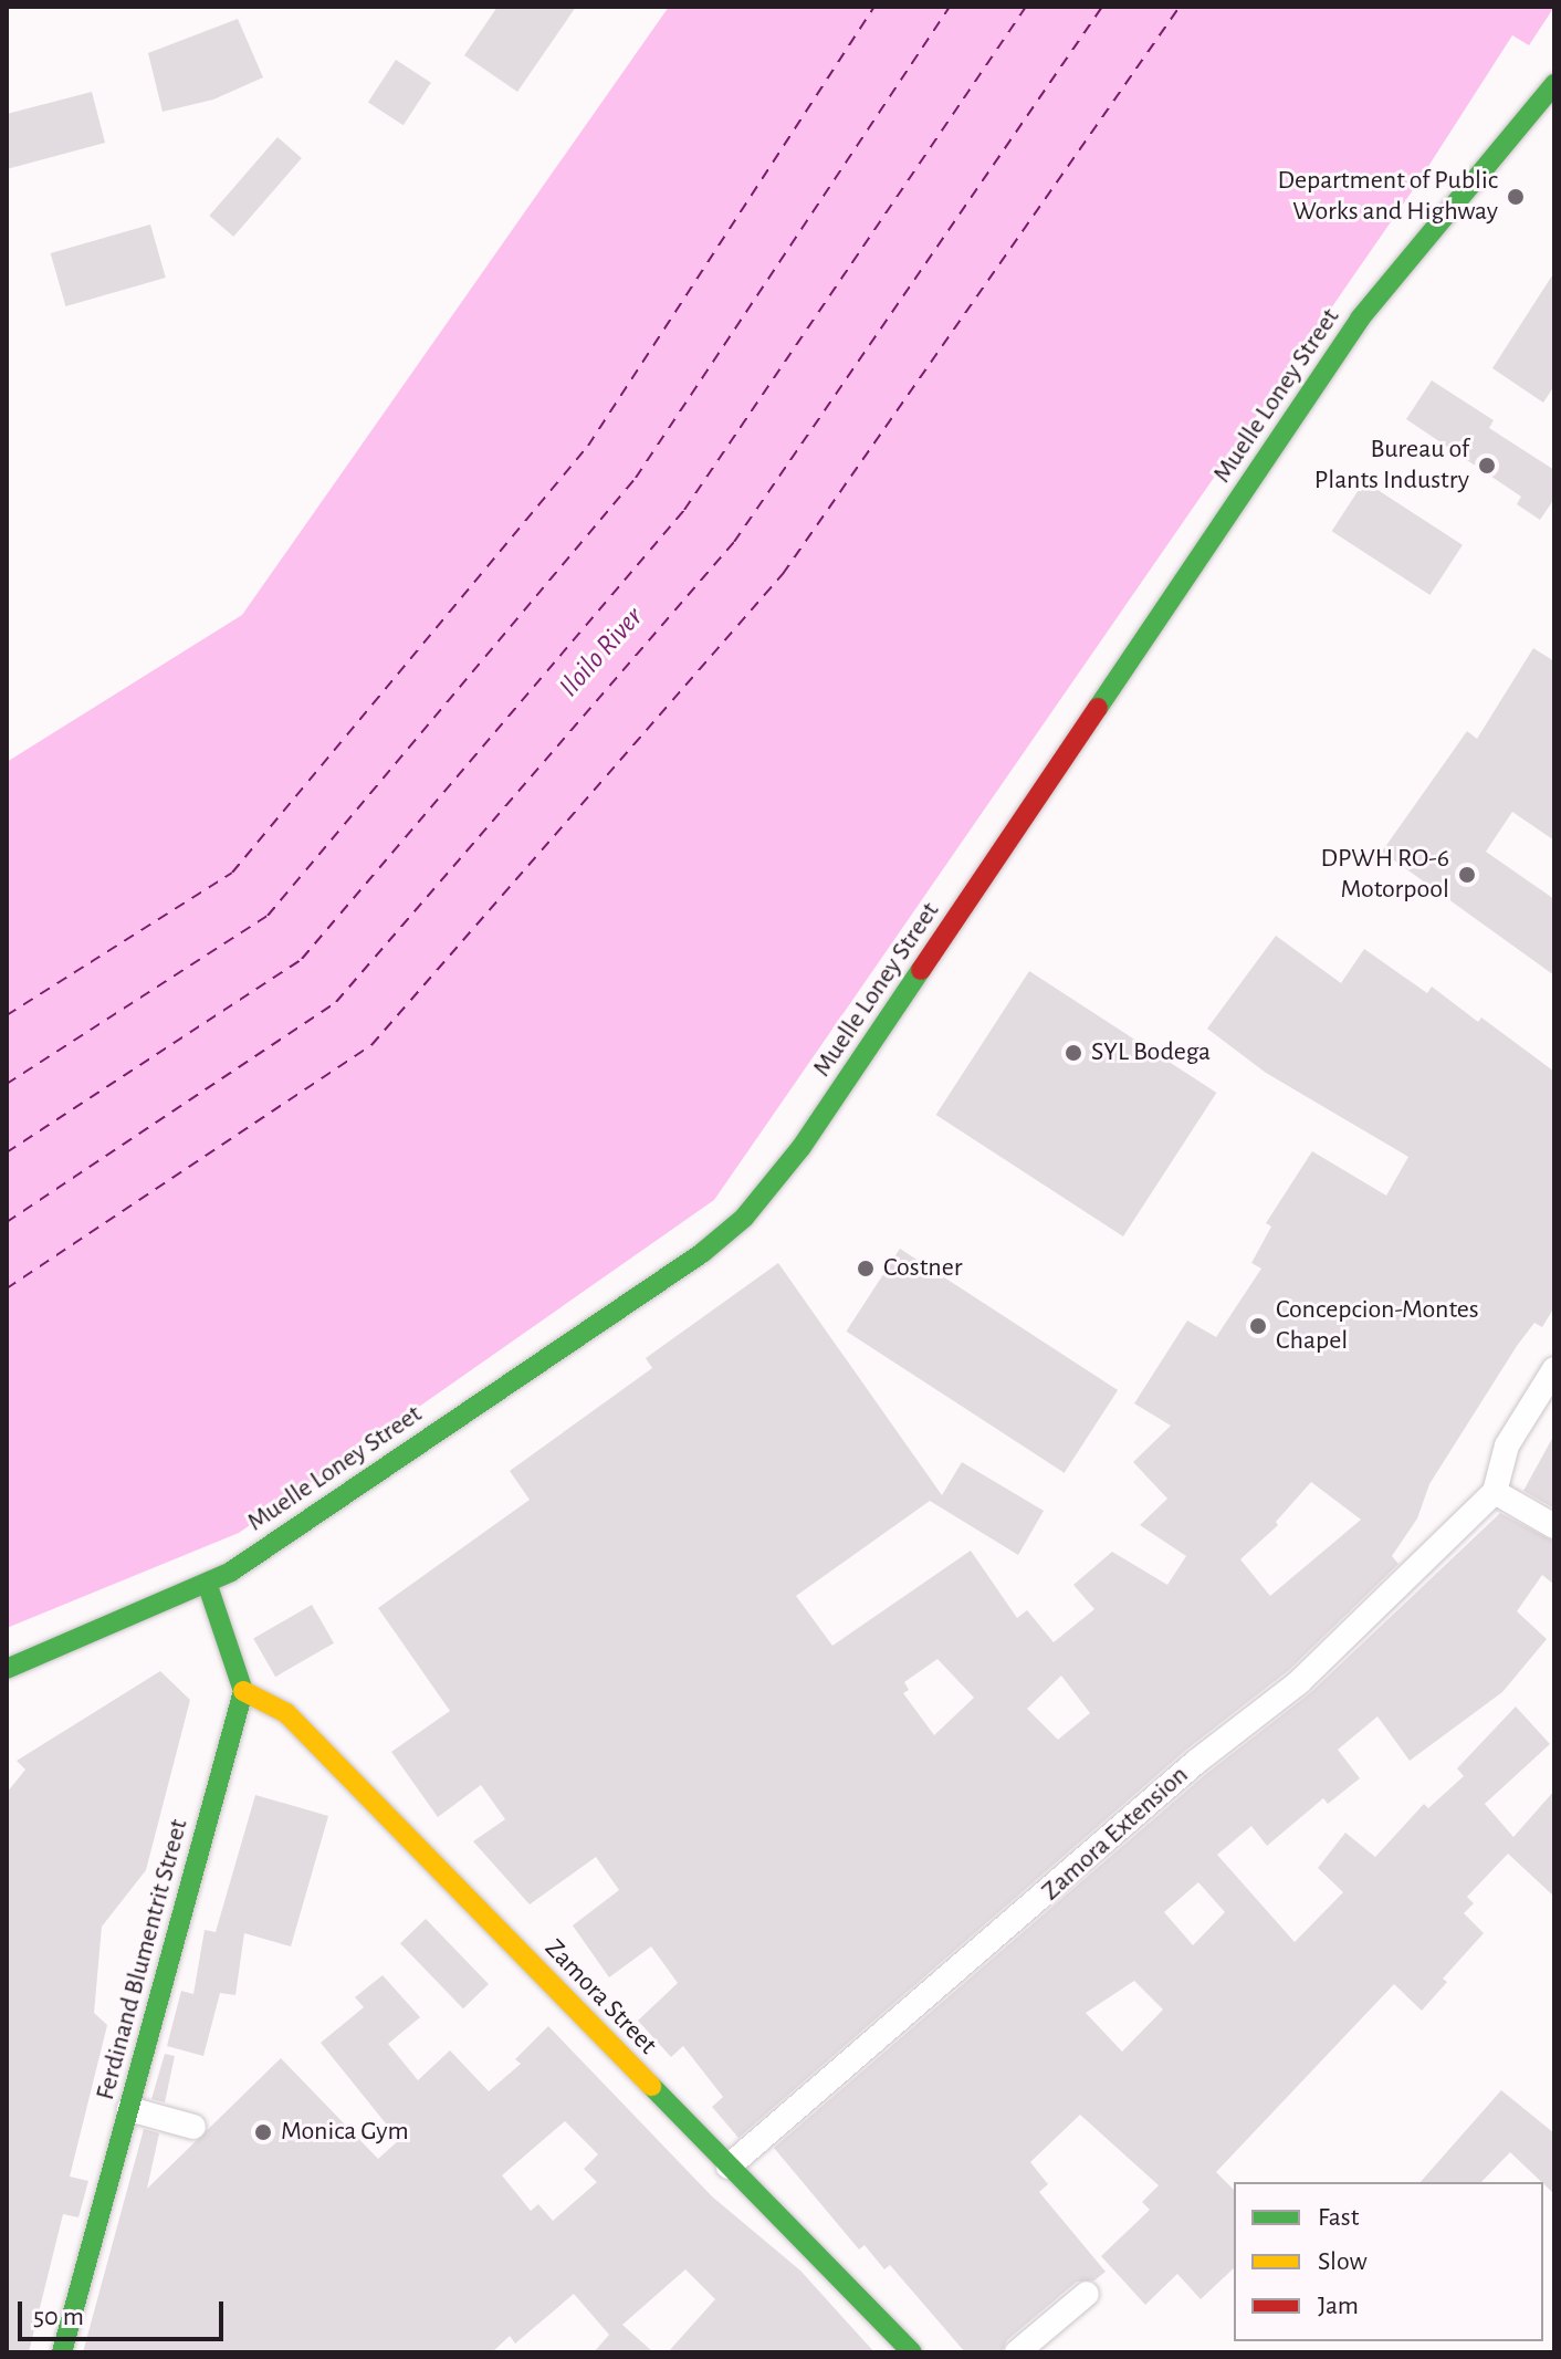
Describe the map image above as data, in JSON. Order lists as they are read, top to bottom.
{
  "streets": {
    "main road": ["Muelle Loney Street", "Ferdinand Blumentrit Street", "Zamora Street"],
    "street": ["Zamora Extension"]
  },
  "crossings": [
    ["Zamora Extension", "Zamora Street"],
    ["Ferdinand Blumentrit Street", "Zamora Street"]
  ],
  "water": ["Iloilo River"],
  "places": [
    "Department of Public Works and Highway",
    "Bureau of Plants Industry",
    "DPWH RO-6 Motorpool",
    "SYL Bodega",
    "Costner",
    "Concepcion-Montes Chapel",
    "Monica Gym"
  ],
  "legend": ["Fast", "Slow", "Jam"],
  "scale_bar": "50 m"
}
